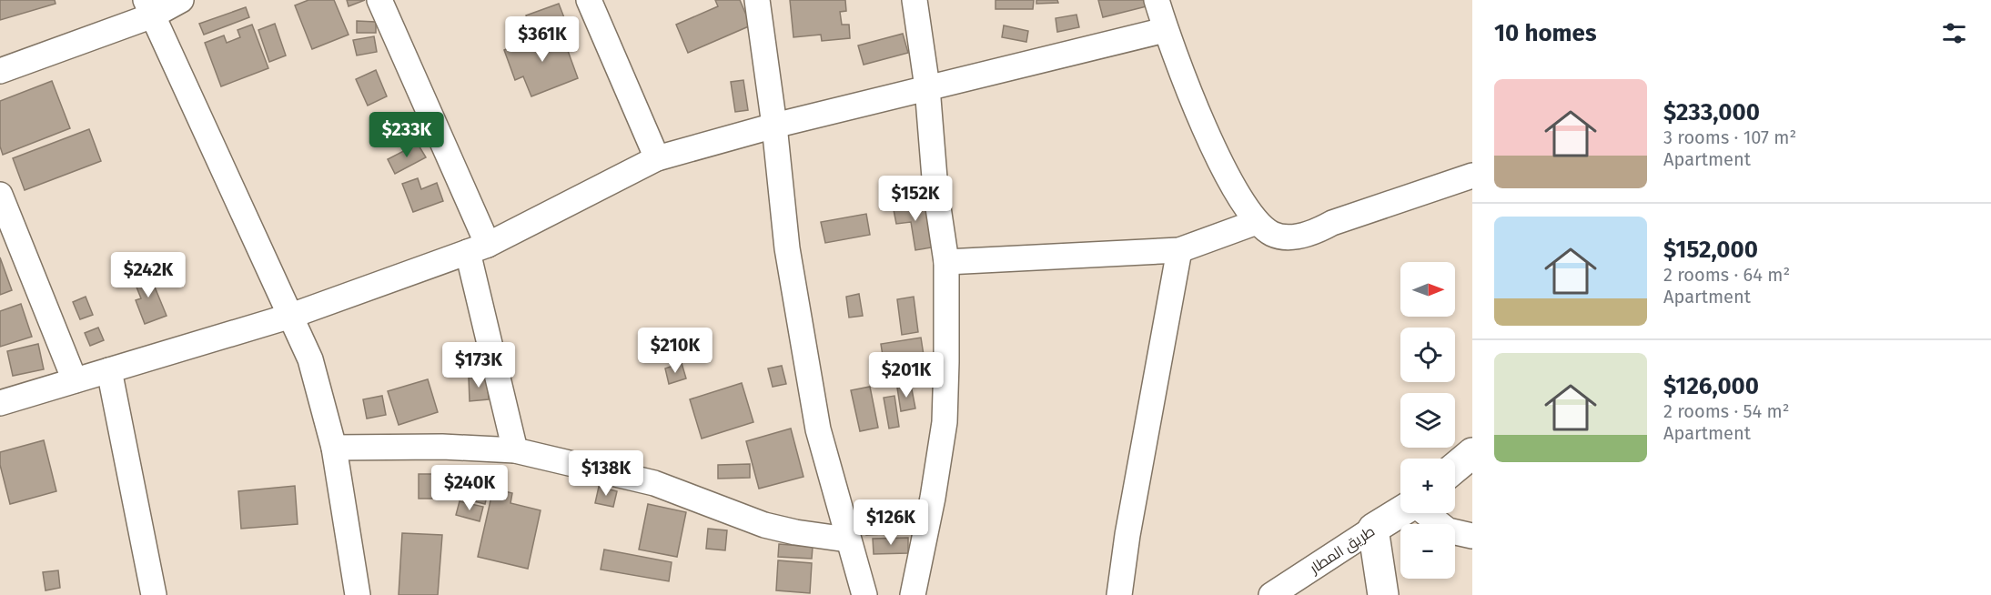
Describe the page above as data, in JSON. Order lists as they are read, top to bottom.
{
  "streets": {
    "main road": ["طريق المطار"]
  },
  "north": "right",
  "page": {
    "heading": "10 homes",
    "price": [
      "$361K",
      "$233K",
      "$152K",
      "$242K",
      "$210K",
      "$173K",
      "$201K",
      "$138K",
      "$240K",
      "$126K"
    ],
    "list": [
      {
        "name": "$233,000",
        "note": "3 rooms · 107 m² · Apartment"
      },
      {
        "name": "$152,000",
        "note": "2 rooms · 64 m² · Apartment"
      },
      {
        "name": "$126,000",
        "note": "2 rooms · 54 m² · Apartment"
      }
    ],
    "map_buttons": ["+", "−"]
  }
}
